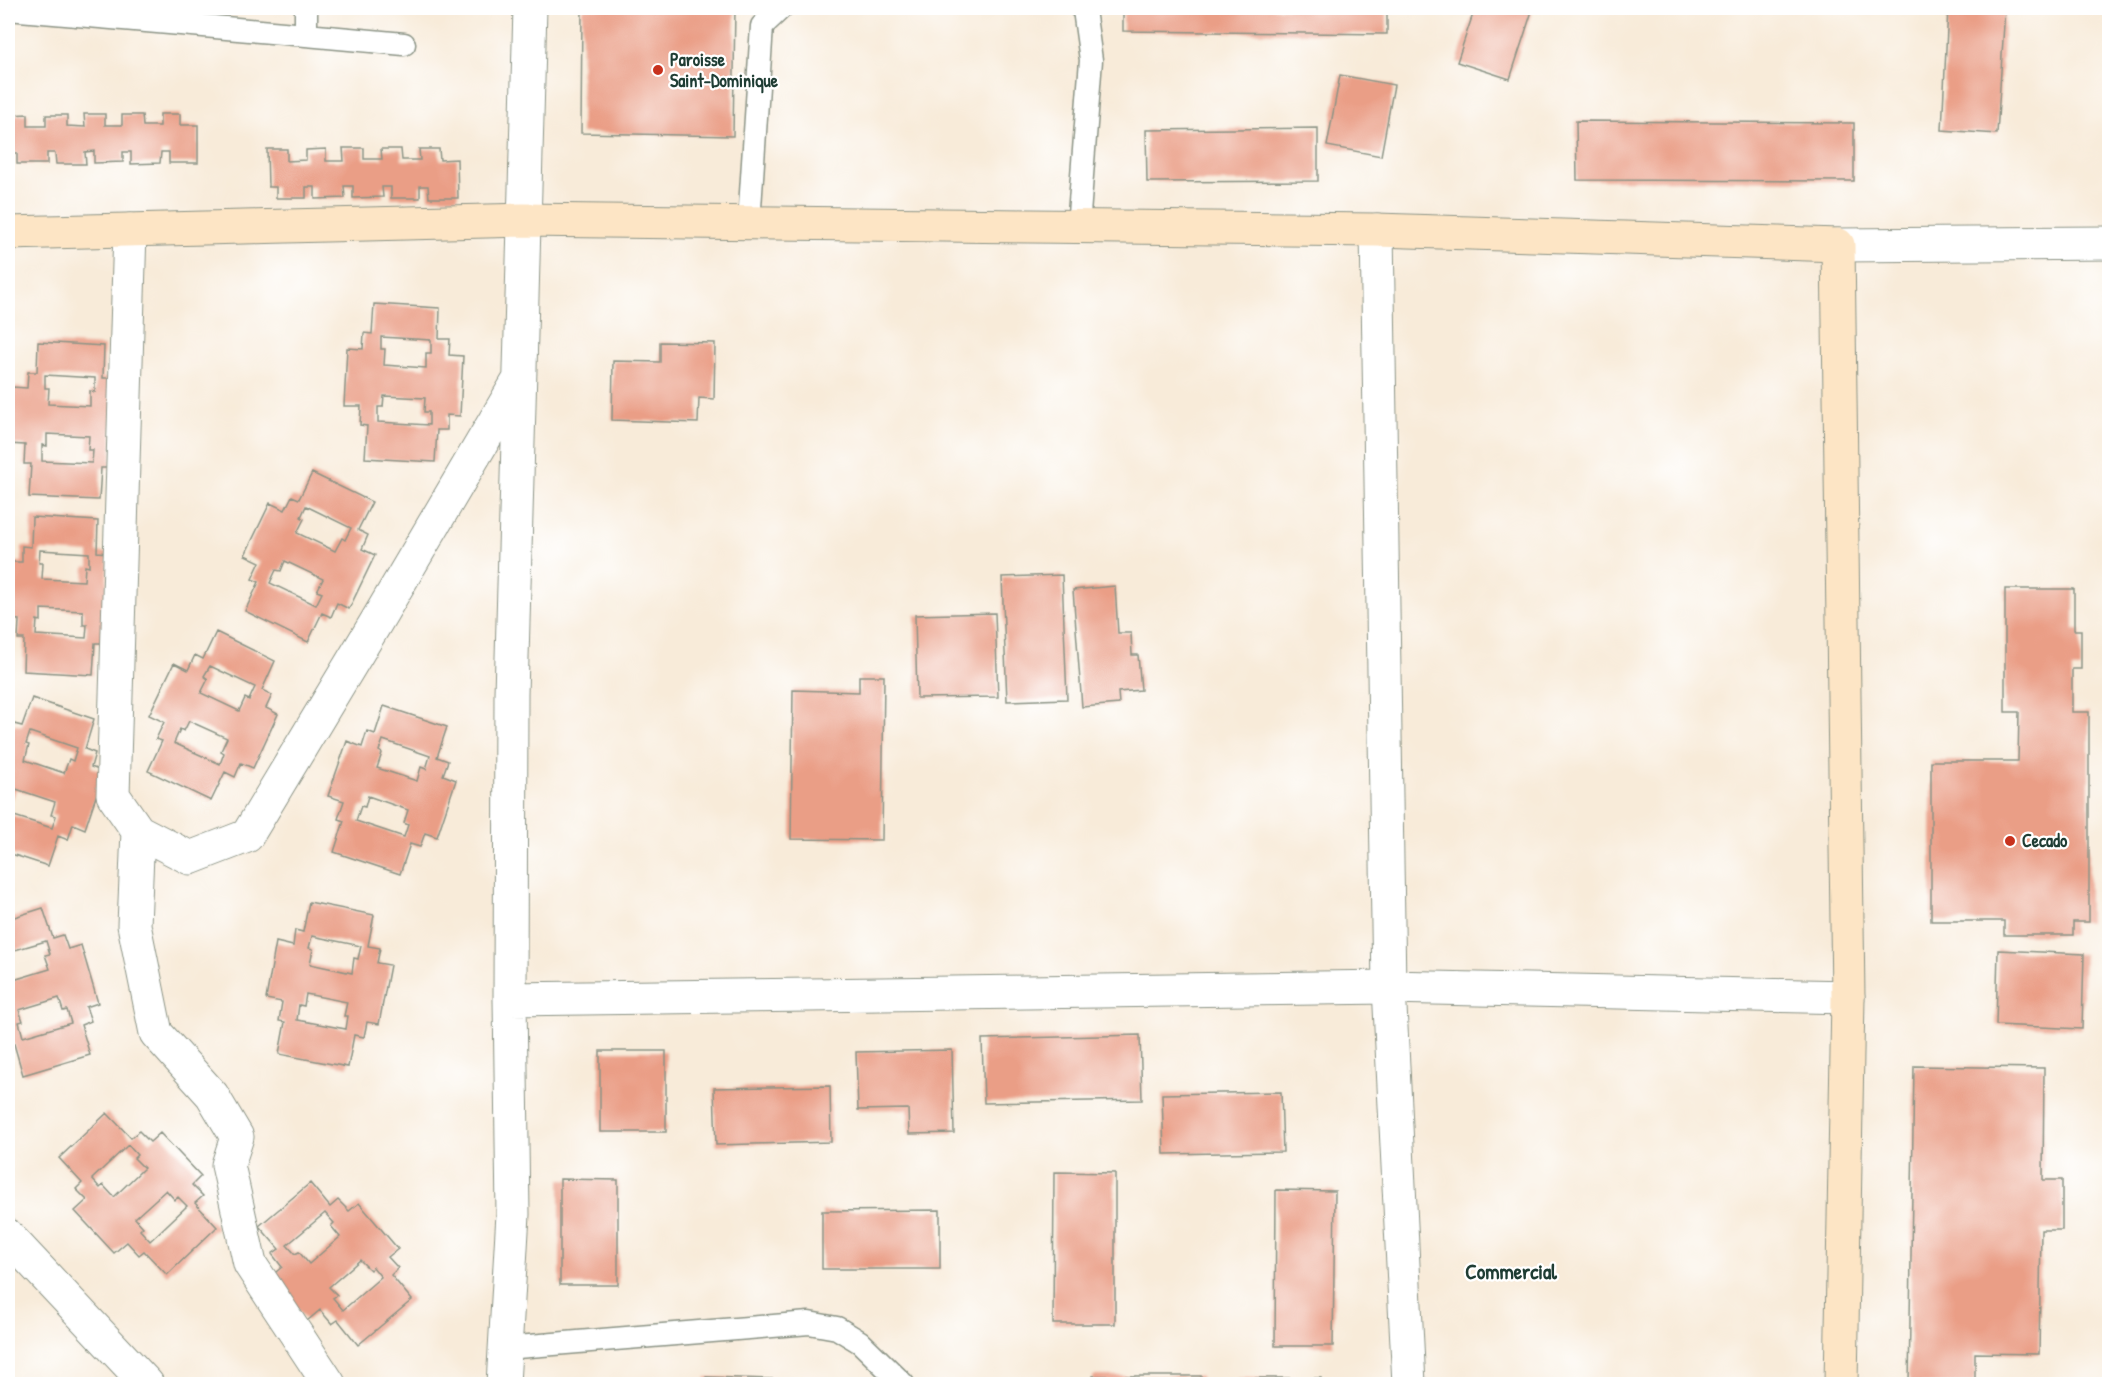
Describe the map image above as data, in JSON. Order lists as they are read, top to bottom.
{
  "districts": ["Commercial"],
  "places": ["Paroisse Saint-Dominique", "Cecado"]
}
